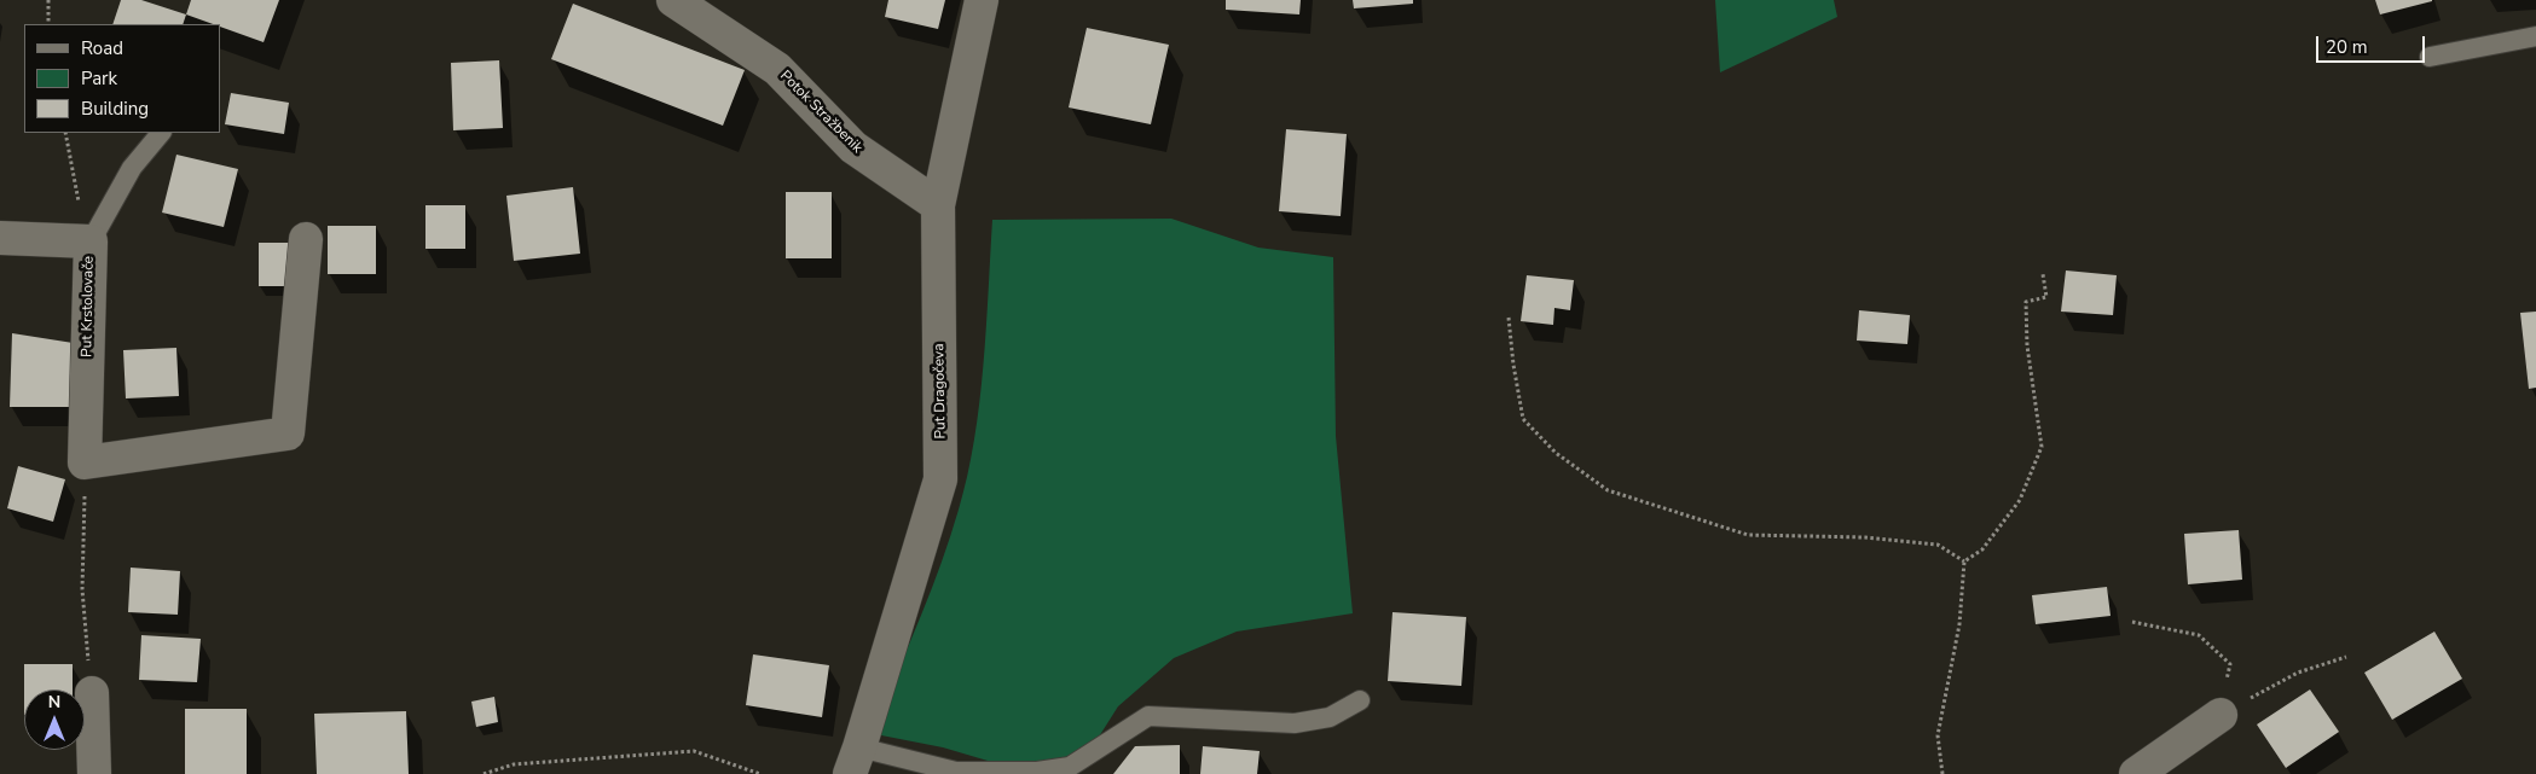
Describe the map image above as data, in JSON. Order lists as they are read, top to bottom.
{
  "streets": {
    "street": ["Potok Stražbenik", "Put Krstolovače", "Put Dragočeva"]
  },
  "crossings": [
    ["Potok Stražbenik", "Put Dragočeva"]
  ],
  "legend": ["Road", "Park", "Building"],
  "scale_bar": "20 m",
  "north": "top"
}
